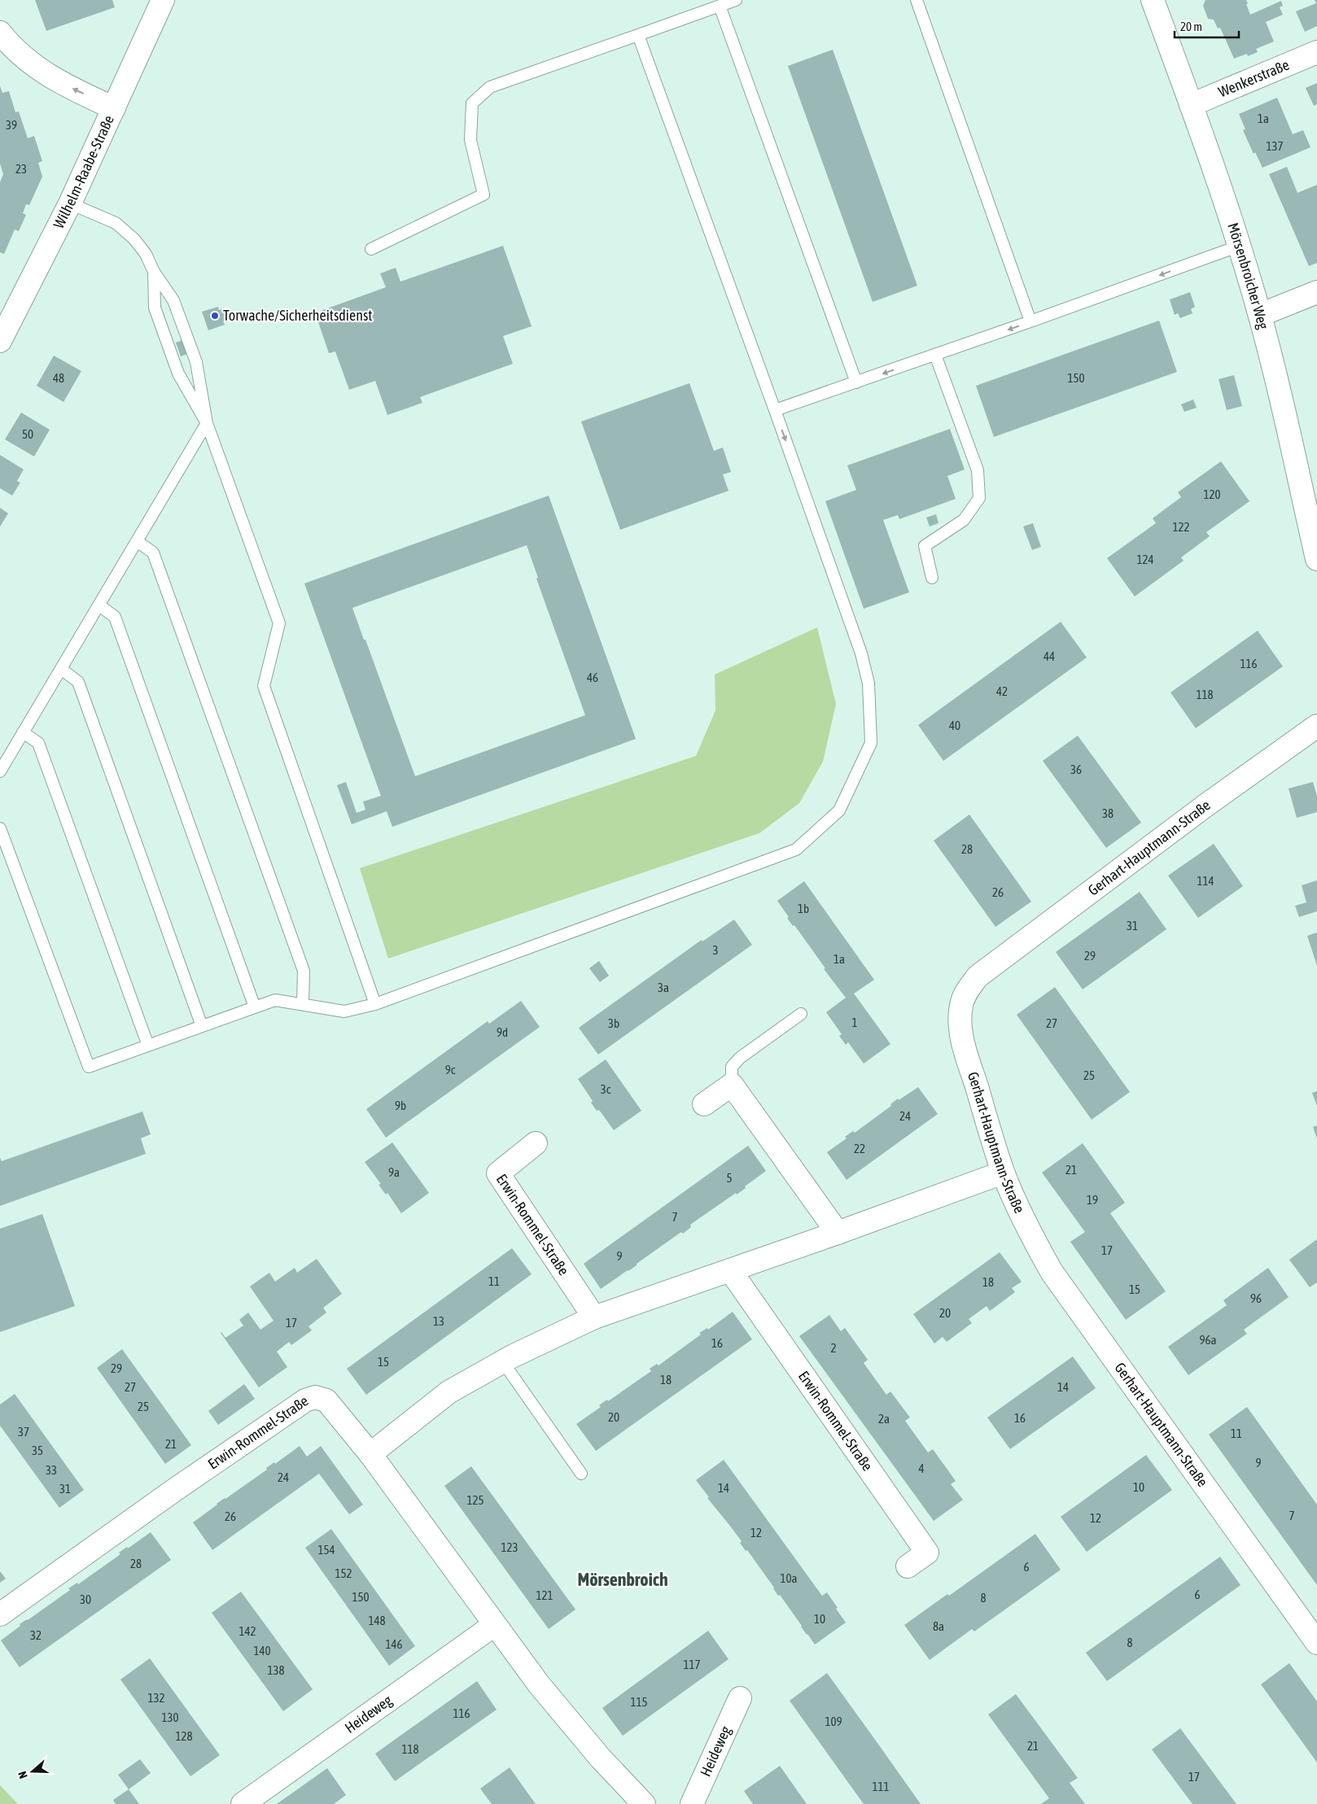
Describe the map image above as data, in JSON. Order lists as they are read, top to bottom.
{
  "streets": {
    "street": [
      "Wenkerstraße",
      "Wilhelm-Raabe-Straße",
      "Mörsenbroicher Weg",
      "Gerhart-Hauptmann-Straße",
      "Erwin-Rommel-Straße",
      "Heideweg"
    ]
  },
  "crossings": [
    ["Wenkerstraße", "Mörsenbroicher Weg"]
  ],
  "districts": ["Mörsenbroich"],
  "places": ["Torwache/Sicherheitsdienst"],
  "house_numbers": [
    "1a",
    "39",
    "137",
    "23",
    "48",
    "150",
    "50",
    "120",
    "122",
    "124",
    "44",
    "116",
    "46",
    "42",
    "118",
    "40",
    "36",
    "38",
    "28",
    "114",
    "26",
    "1b",
    "31",
    "3",
    "29",
    "1a",
    "3a",
    "1",
    "3b",
    "27",
    "9d",
    "9c",
    "25",
    "3c",
    "9b",
    "24",
    "22",
    "21",
    "9a",
    "5",
    "19",
    "7",
    "17",
    "9",
    "11",
    "18",
    "15",
    "96",
    "20",
    "13",
    "17",
    "96a",
    "16",
    "2",
    "15",
    "29",
    "18",
    "27",
    "14",
    "25",
    "20",
    "16",
    "2a",
    "37",
    "11",
    "21",
    "35",
    "9",
    "4",
    "33",
    "24",
    "10",
    "14",
    "31",
    "125",
    "7",
    "26",
    "12",
    "12",
    "123",
    "154",
    "28",
    "6",
    "152",
    "10a",
    "6",
    "121",
    "150",
    "8",
    "30",
    "10",
    "148",
    "8a",
    "142",
    "32",
    "8",
    "146",
    "140",
    "117",
    "138",
    "132",
    "115",
    "116",
    "130",
    "109",
    "128",
    "21",
    "118",
    "17",
    "111"
  ],
  "scale_bar": "20 m",
  "north": "left"
}
